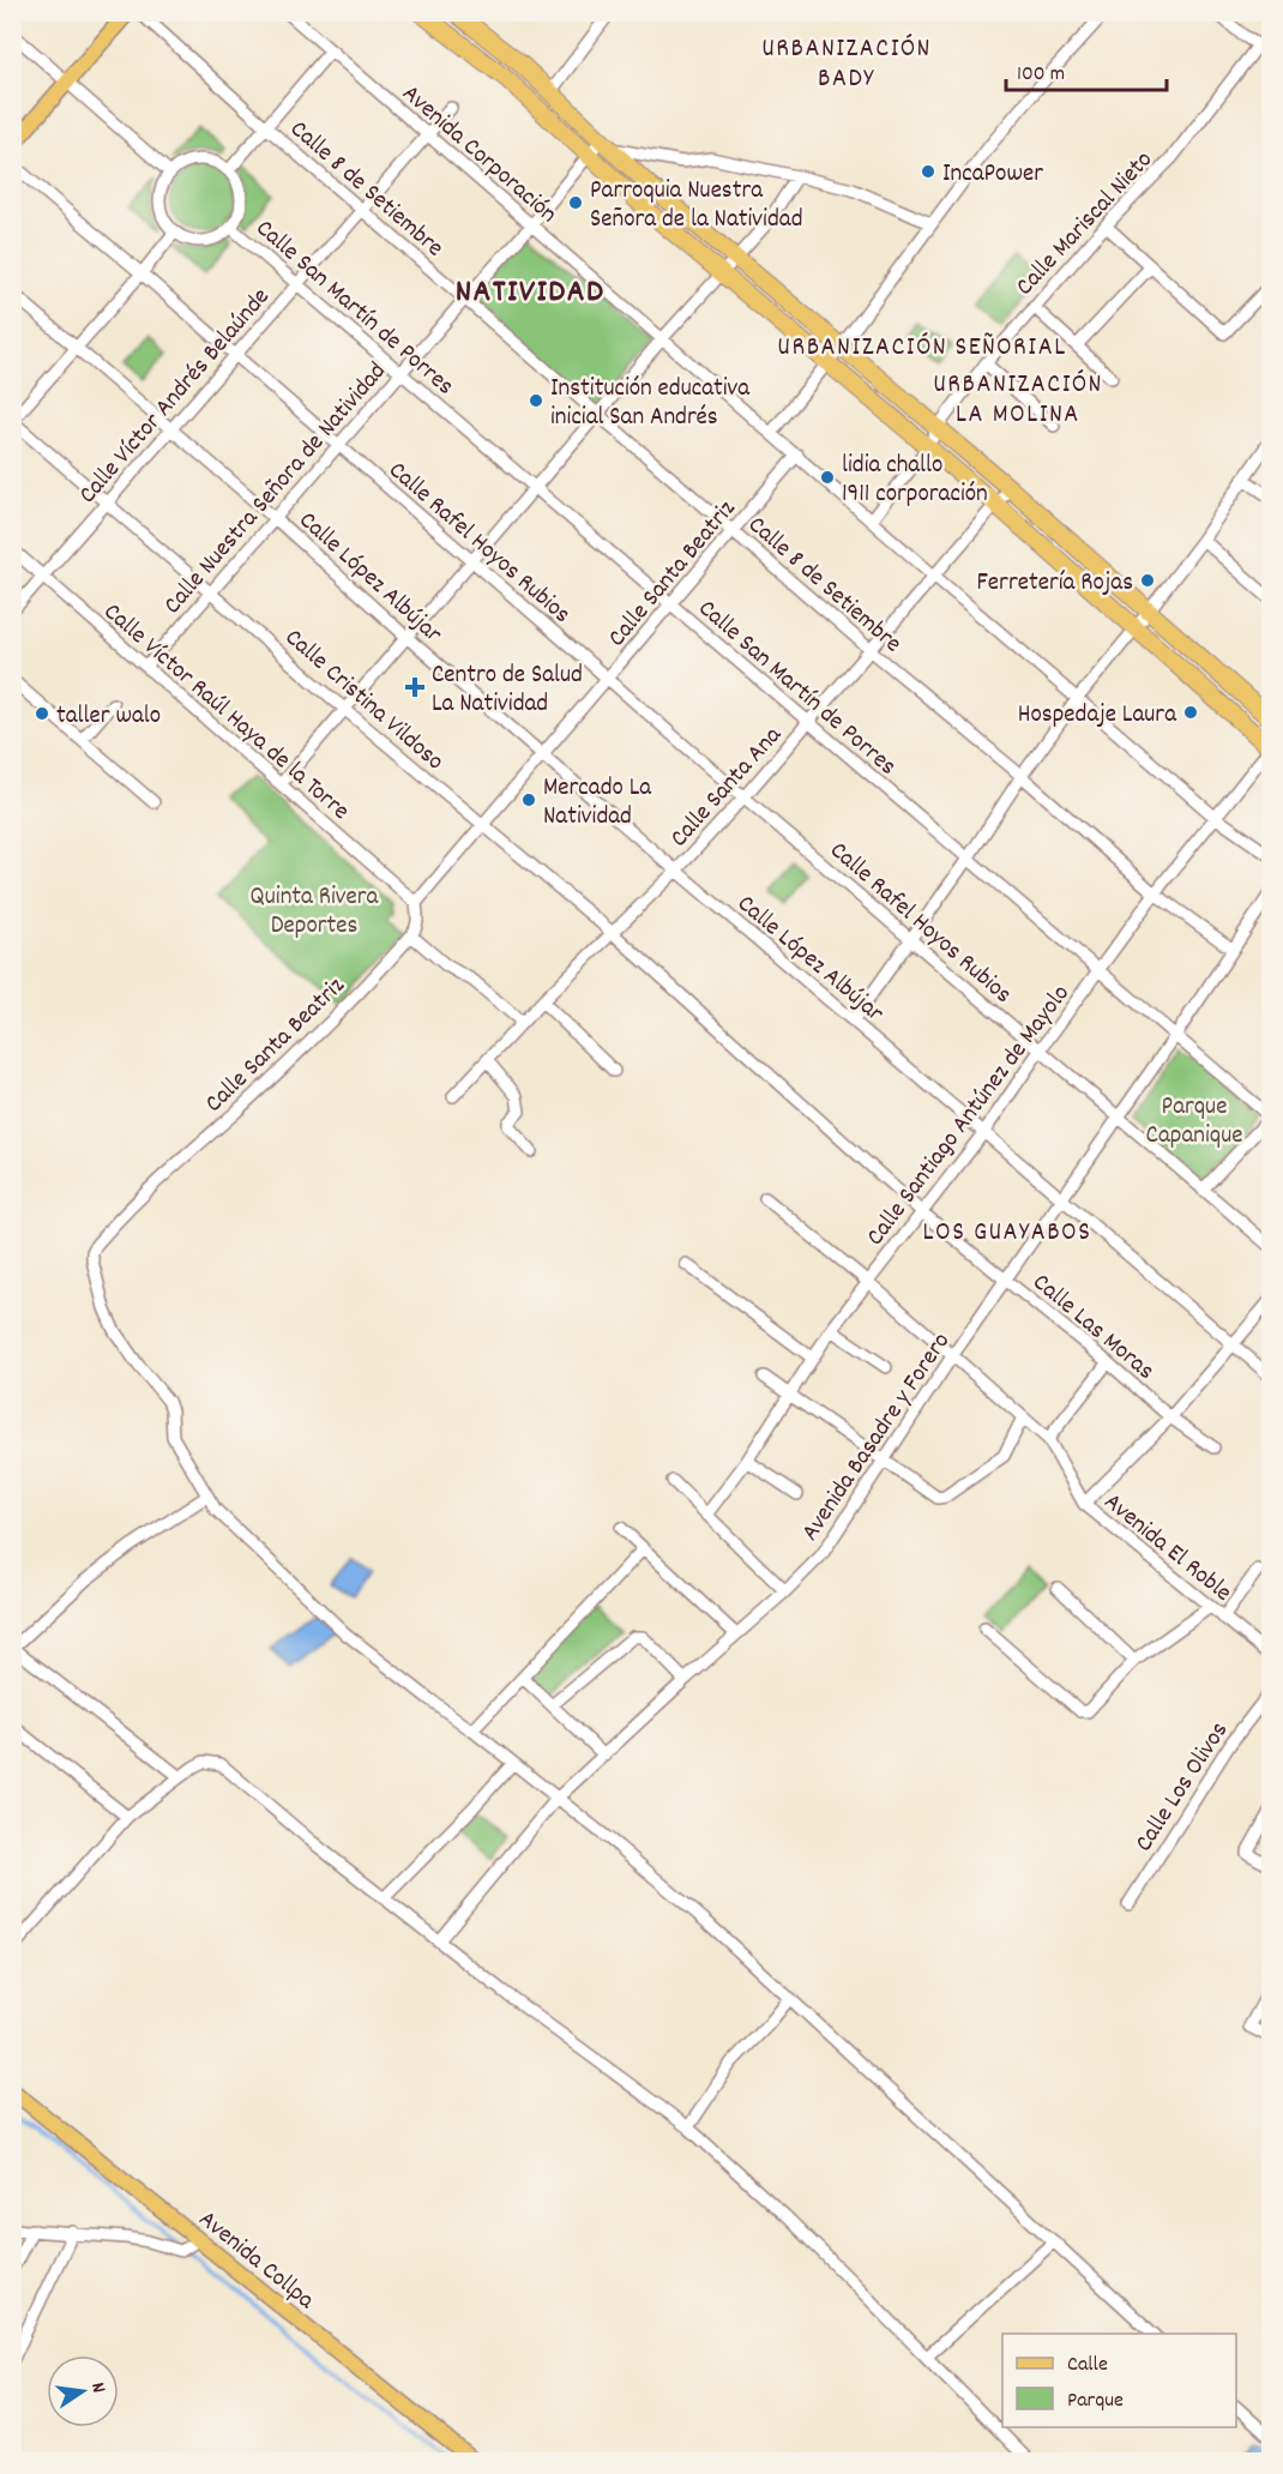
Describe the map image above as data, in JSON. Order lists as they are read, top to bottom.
{
  "streets": {
    "main road": ["Avenida Collpa"],
    "street": [
      "Avenida Corporación",
      "Calle 8 de Setiembre",
      "Calle Mariscal Nieto",
      "Calle San Martín de Porres",
      "Calle Víctor Andrés Belaúnde",
      "Calle Nuestra Señora de Natividad",
      "Calle Rafel Hoyos Rubios",
      "Calle Santa Beatriz",
      "Calle López Albújar",
      "Calle Cristina Vildoso",
      "Calle Víctor Raúl Haya de la Torre",
      "Calle Santa Ana",
      "Calle Santiago Antúnez de Mayolo",
      "Calle Las Moras",
      "Avenida Basadre y Forero",
      "Avenida El Roble",
      "Calle Los Olivos"
    ]
  },
  "crossings": [
    ["Avenida Corporación", "Calle Mariscal Nieto"],
    ["Avenida Corporación", "Calle Víctor Andrés Belaúnde"],
    ["Avenida Corporación", "Calle Nuestra Señora de Natividad"],
    ["Avenida Corporación", "Calle Santa Beatriz"],
    ["Avenida Corporación", "Calle Santa Ana"],
    ["Avenida Corporación", "Calle Santiago Antúnez de Mayolo"],
    ["Calle 8 de Setiembre", "Calle Víctor Andrés Belaúnde"],
    ["Calle 8 de Setiembre", "Calle Nuestra Señora de Natividad"],
    ["Calle 8 de Setiembre", "Calle Santa Beatriz"],
    ["Calle 8 de Setiembre", "Calle Santa Ana"],
    ["Calle 8 de Setiembre", "Calle Santiago Antúnez de Mayolo"],
    ["Calle 8 de Setiembre", "Avenida Basadre y Forero"],
    ["Calle San Martín de Porres", "Calle Víctor Andrés Belaúnde"],
    ["Calle San Martín de Porres", "Calle Nuestra Señora de Natividad"],
    ["Calle San Martín de Porres", "Calle Santa Beatriz"],
    ["Calle San Martín de Porres", "Calle Santa Ana"],
    ["Calle San Martín de Porres", "Calle Santiago Antúnez de Mayolo"],
    ["Calle San Martín de Porres", "Avenida Basadre y Forero"],
    ["Calle Víctor Andrés Belaúnde", "Calle Rafel Hoyos Rubios"],
    ["Calle Víctor Andrés Belaúnde", "Calle López Albújar"],
    ["Calle Víctor Andrés Belaúnde", "Calle Cristina Vildoso"],
    ["Calle Víctor Andrés Belaúnde", "Calle Víctor Raúl Haya de la Torre"],
    ["Calle Nuestra Señora de Natividad", "Calle Rafel Hoyos Rubios"],
    ["Calle Nuestra Señora de Natividad", "Calle López Albújar"],
    ["Calle Nuestra Señora de Natividad", "Calle Cristina Vildoso"],
    ["Calle Nuestra Señora de Natividad", "Calle Víctor Raúl Haya de la Torre"],
    ["Calle Rafel Hoyos Rubios", "Calle Santa Beatriz"],
    ["Calle Rafel Hoyos Rubios", "Calle Santa Ana"],
    ["Calle Rafel Hoyos Rubios", "Calle Santiago Antúnez de Mayolo"],
    ["Calle Rafel Hoyos Rubios", "Avenida Basadre y Forero"],
    ["Calle Santa Beatriz", "Calle López Albújar"],
    ["Calle Santa Beatriz", "Calle Cristina Vildoso"],
    ["Calle Santa Beatriz", "Calle Víctor Raúl Haya de la Torre"],
    ["Calle López Albújar", "Calle Santa Ana"],
    ["Calle López Albújar", "Calle Santiago Antúnez de Mayolo"],
    ["Calle López Albújar", "Avenida Basadre y Forero"],
    ["Calle Cristina Vildoso", "Calle Santa Ana"],
    ["Calle Cristina Vildoso", "Calle Las Moras"],
    ["Calle Santiago Antúnez de Mayolo", "Calle Las Moras"],
    ["Calle Santiago Antúnez de Mayolo", "Avenida El Roble"],
    ["Calle Las Moras", "Avenida Basadre y Forero"],
    ["Avenida Basadre y Forero", "Avenida El Roble"]
  ],
  "districts": [
    "URBANIZACIÓN BADY",
    "NATIVIDAD",
    "URBANIZACIÓN SEÑORIAL",
    "URBANIZACIÓN LA MOLINA",
    "LOS GUAYABOS"
  ],
  "parks": ["Quinta Rivera Deportes", "Parque Capanique"],
  "places": {
    "other": [
      "IncaPower",
      "Parroquia Nuestra Señora de la Natividad",
      "Institución educativa inicial San Andrés",
      "lidia challo 1911 corporación",
      "Ferretería Rojas",
      "Hospedaje Laura",
      "taller walo",
      "Mercado La Natividad"
    ],
    "health": ["Centro de Salud La Natividad"]
  },
  "legend": ["Calle", "Parque"],
  "scale_bar": "100 m",
  "north": "right"
}
